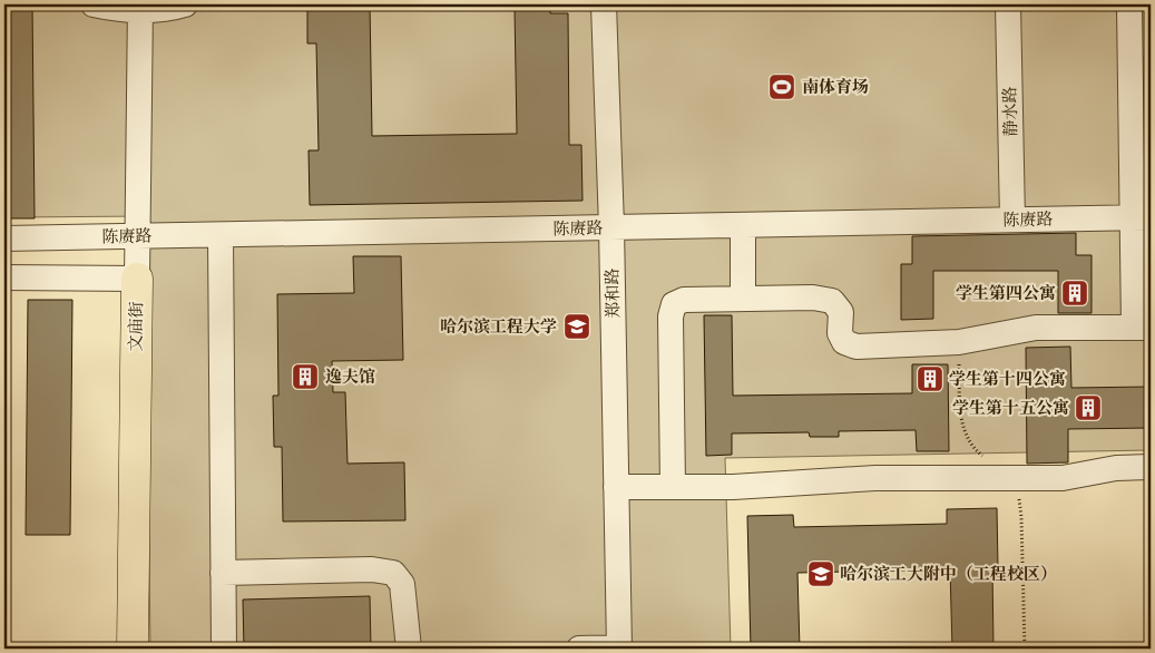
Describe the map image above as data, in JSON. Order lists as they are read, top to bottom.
{
  "streets": {
    "main road": ["文庙街"],
    "street": ["静水路", "陈赓路", "郑和路"]
  },
  "crossings": [
    ["静水路", "陈赓路"],
    ["陈赓路", "郑和路"],
    ["陈赓路", "文庙街"]
  ],
  "places": {
    "sports": ["南体育场"],
    "building": [
      "学生第四公寓",
      "逸夫馆",
      "学生第十四公寓",
      "学生第十五公寓"
    ],
    "school or university": ["哈尔滨工程大学", "哈尔滨工大附中（工程校区）"]
  }
}
